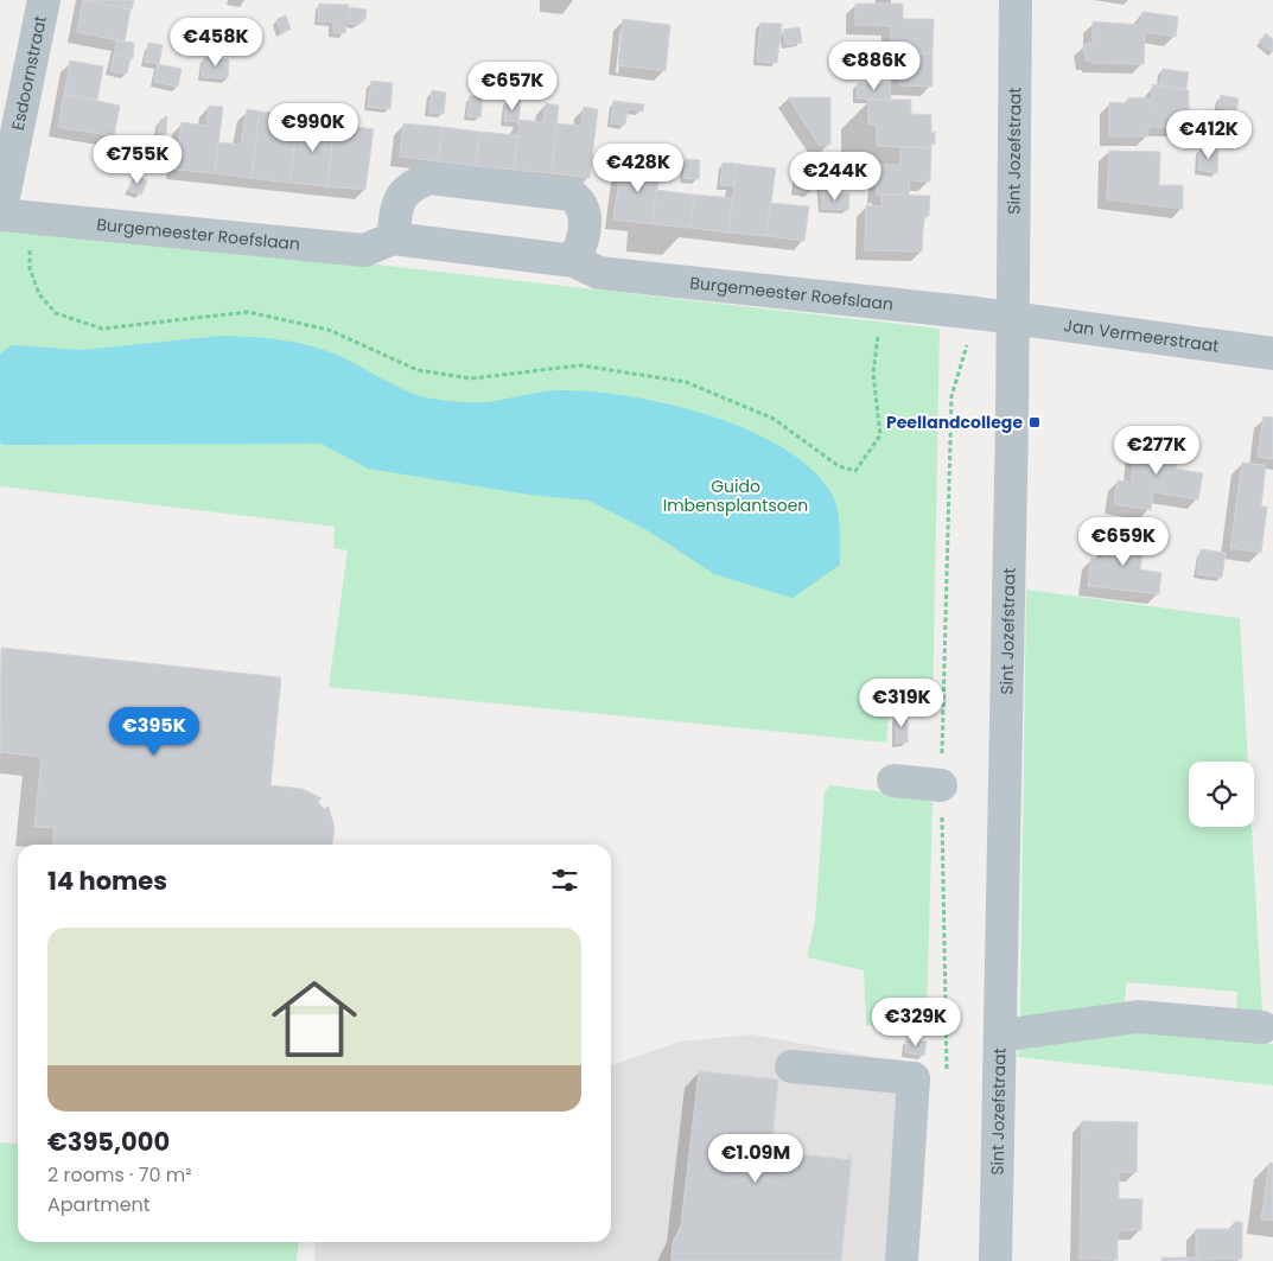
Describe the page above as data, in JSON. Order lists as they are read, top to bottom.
{
  "streets": {
    "street": [
      "Esdoornstraat",
      "Sint Jozefstraat",
      "Burgemeester Roefslaan",
      "Jan Vermeerstraat"
    ]
  },
  "crossings": [
    ["Esdoornstraat", "Burgemeester Roefslaan"],
    ["Sint Jozefstraat", "Burgemeester Roefslaan"],
    ["Sint Jozefstraat", "Jan Vermeerstraat"],
    ["Burgemeester Roefslaan", "Jan Vermeerstraat"]
  ],
  "parks": ["Guido Imbensplantsoen"],
  "places": {
    "transit": ["Peellandcollege"]
  },
  "page": {
    "price": [
      "€458K",
      "€886K",
      "€657K",
      "€990K",
      "€412K",
      "€755K",
      "€428K",
      "€244K",
      "€277K",
      "€659K",
      "€319K",
      "€395K",
      "€329K",
      "€1.09M"
    ],
    "heading": "14 homes",
    "list": [
      {
        "name": "€395,000",
        "note": "2 rooms · 70 m² · Apartment"
      }
    ]
  }
}
